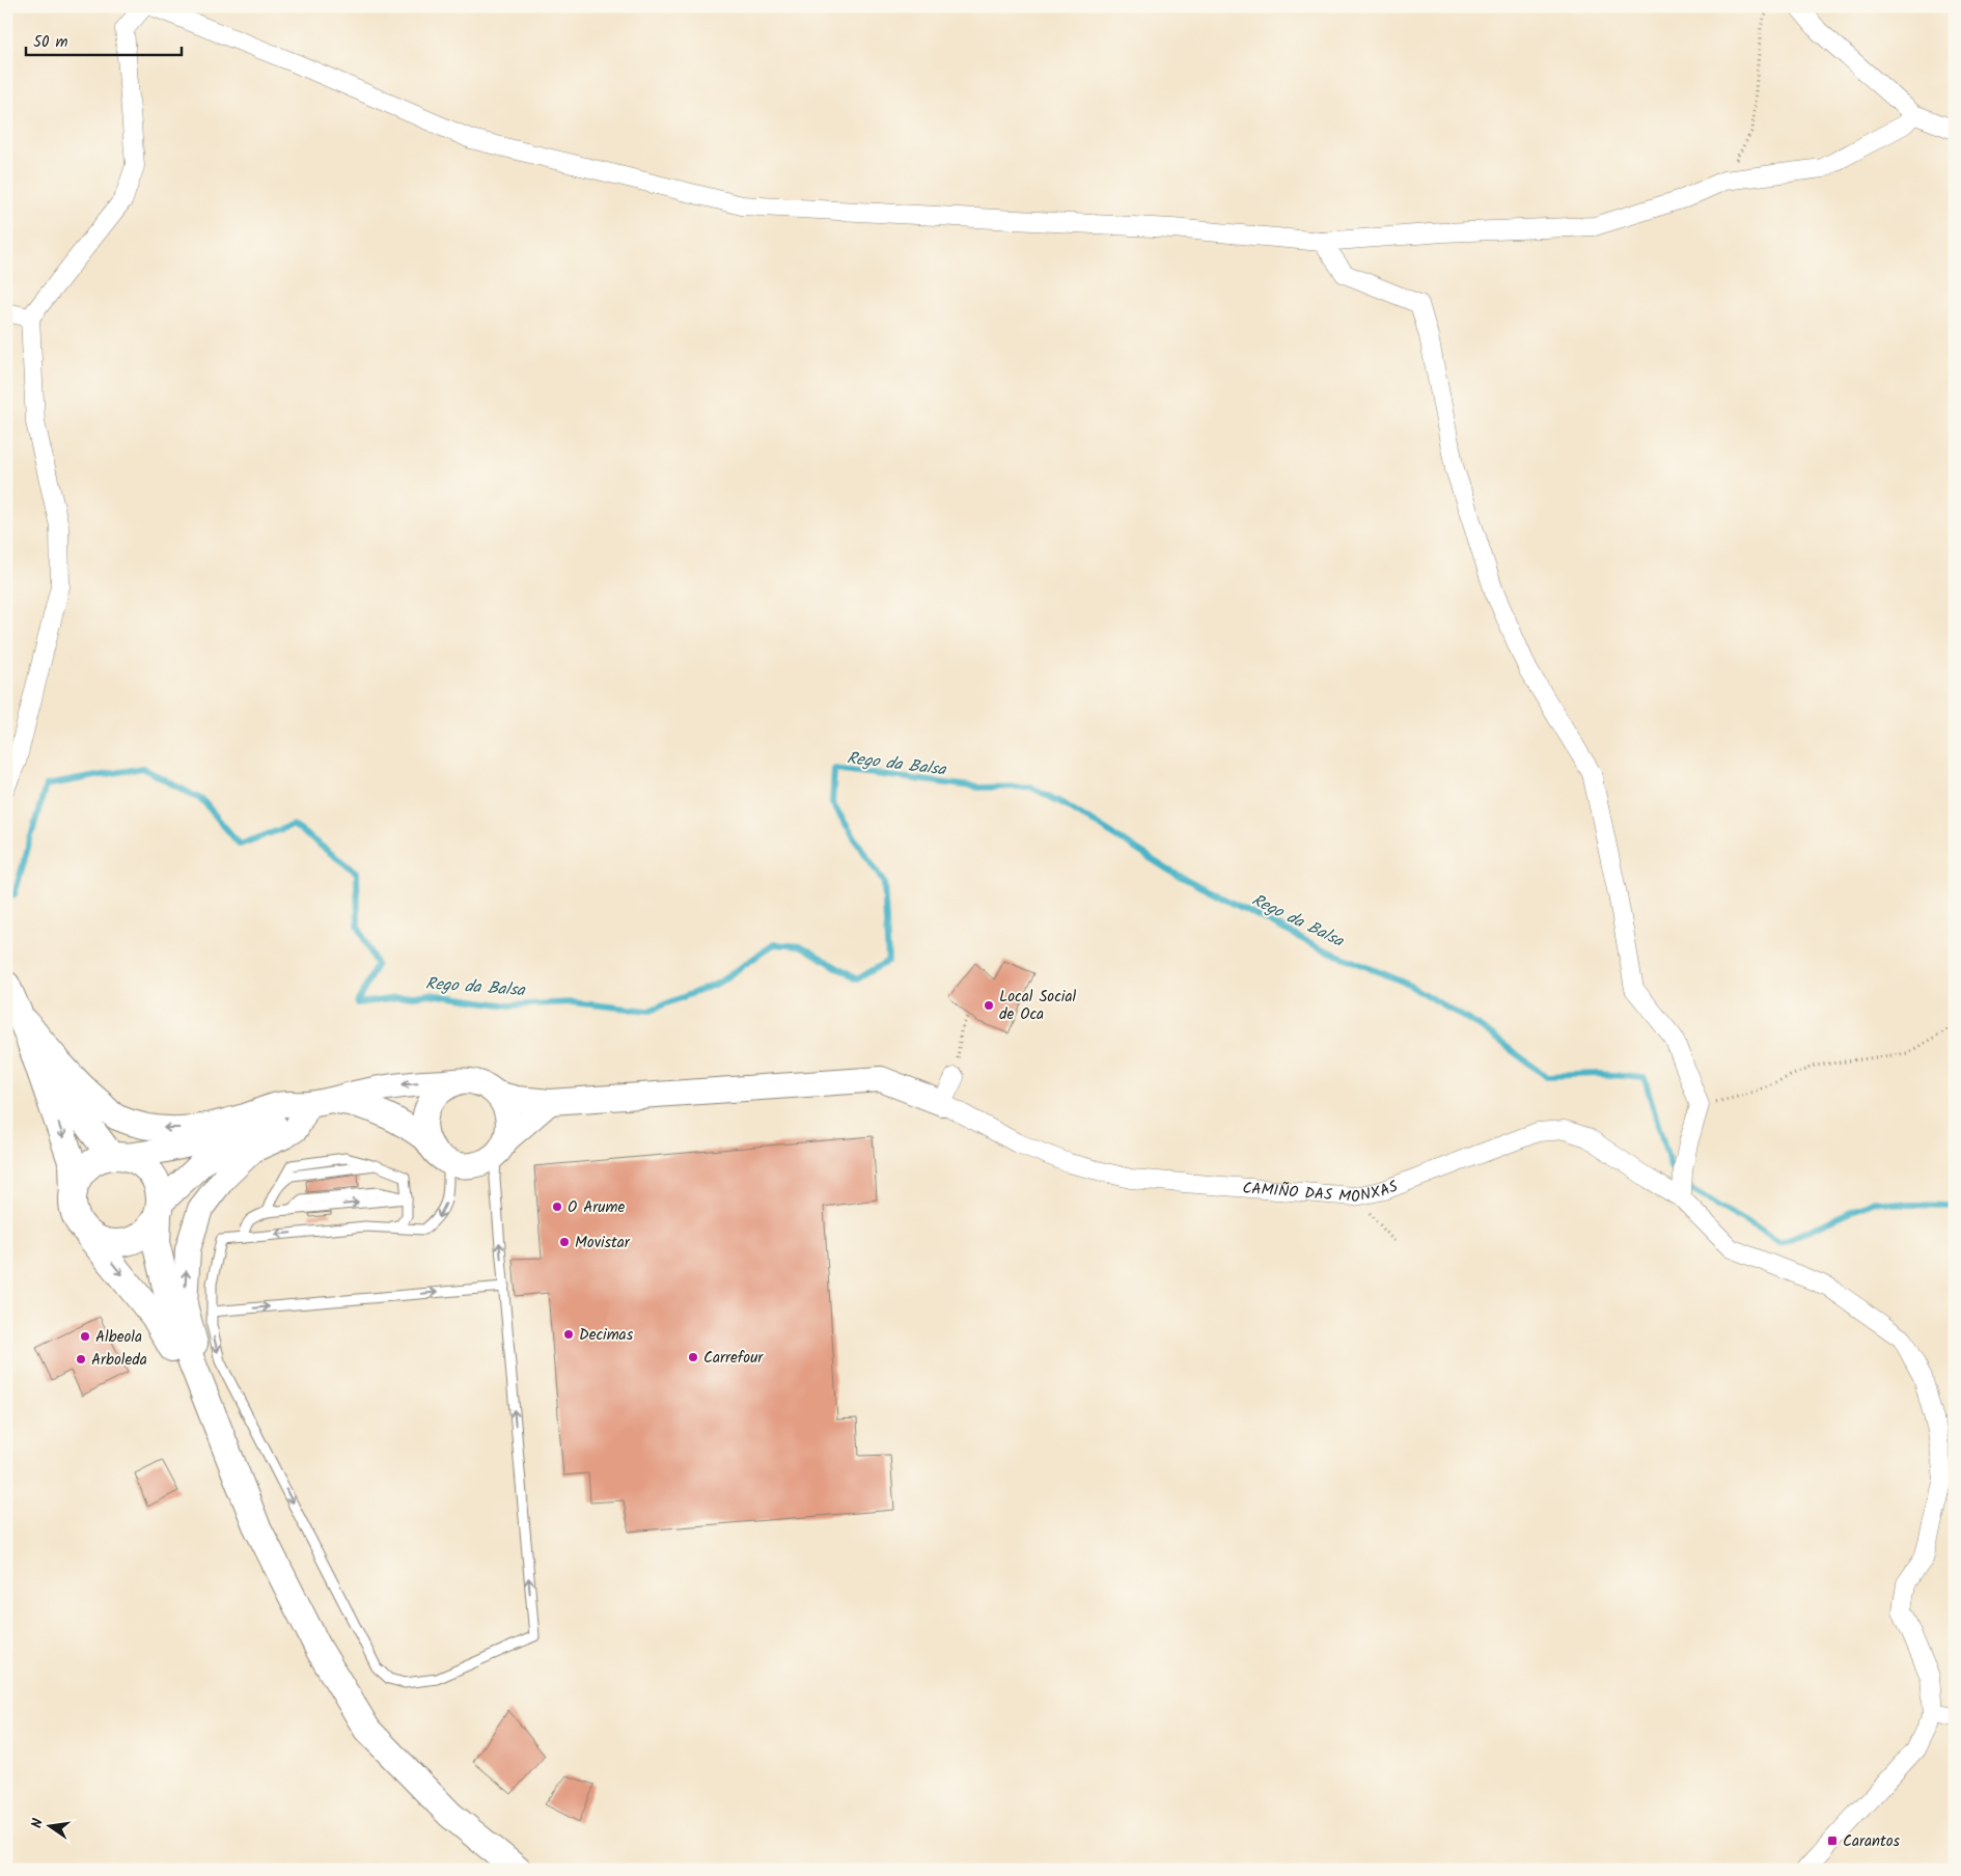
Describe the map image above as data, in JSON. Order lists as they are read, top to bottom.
{
  "streets": {
    "street": ["CAMIÑO DAS MONXAS"]
  },
  "water": ["Rego da Balsa"],
  "places": {
    "other": [
      "Local Social de Oca",
      "O Arume",
      "Movistar",
      "Decimas",
      "Albeola",
      "Carrefour",
      "Arboleda"
    ],
    "transit": ["Carantos"]
  },
  "scale_bar": "50 m",
  "north": "left"
}
